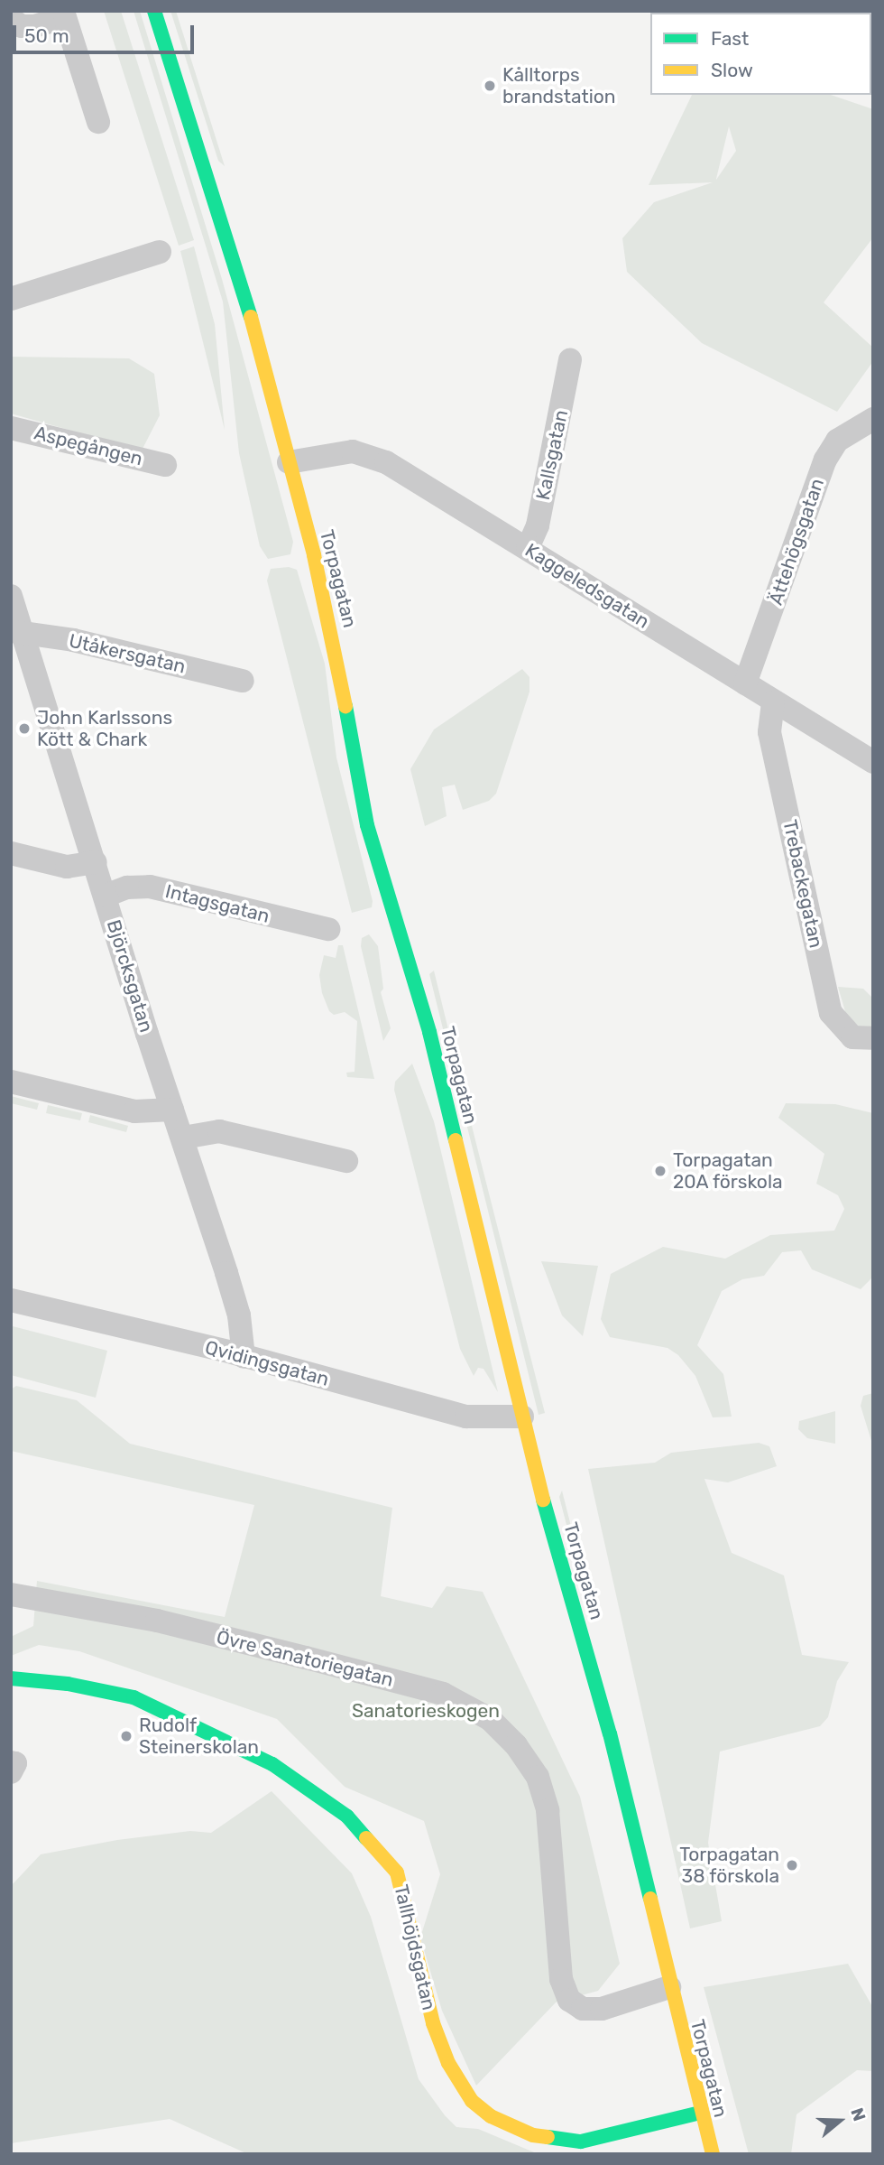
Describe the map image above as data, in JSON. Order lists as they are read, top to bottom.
{
  "streets": {
    "street": [
      "Aspegången",
      "Kallsgatan",
      "Ättehögsgatan",
      "Torpagatan",
      "Kaggeledsgatan",
      "Utåkersgatan",
      "Trebackegatan",
      "Intagsgatan",
      "Björcksgatan",
      "Qvidingsgatan",
      "Övre Sanatoriegatan",
      "Tallhöjdsgatan"
    ]
  },
  "crossings": [
    ["Kallsgatan", "Kaggeledsgatan"],
    ["Ättehögsgatan", "Kaggeledsgatan"],
    ["Torpagatan", "Kaggeledsgatan"],
    ["Torpagatan", "Qvidingsgatan"],
    ["Torpagatan", "Övre Sanatoriegatan"],
    ["Torpagatan", "Tallhöjdsgatan"],
    ["Kaggeledsgatan", "Trebackegatan"],
    ["Utåkersgatan", "Björcksgatan"],
    ["Intagsgatan", "Björcksgatan"],
    ["Björcksgatan", "Qvidingsgatan"]
  ],
  "parks": ["Sanatorieskogen"],
  "places": [
    "Kålltorps brandstation",
    "John Karlssons Kött & Chark",
    "Torpagatan 20A förskola",
    "Rudolf Steinerskolan",
    "Torpagatan 38 förskola"
  ],
  "legend": ["Fast", "Slow"],
  "scale_bar": "50 m",
  "north": "right"
}
